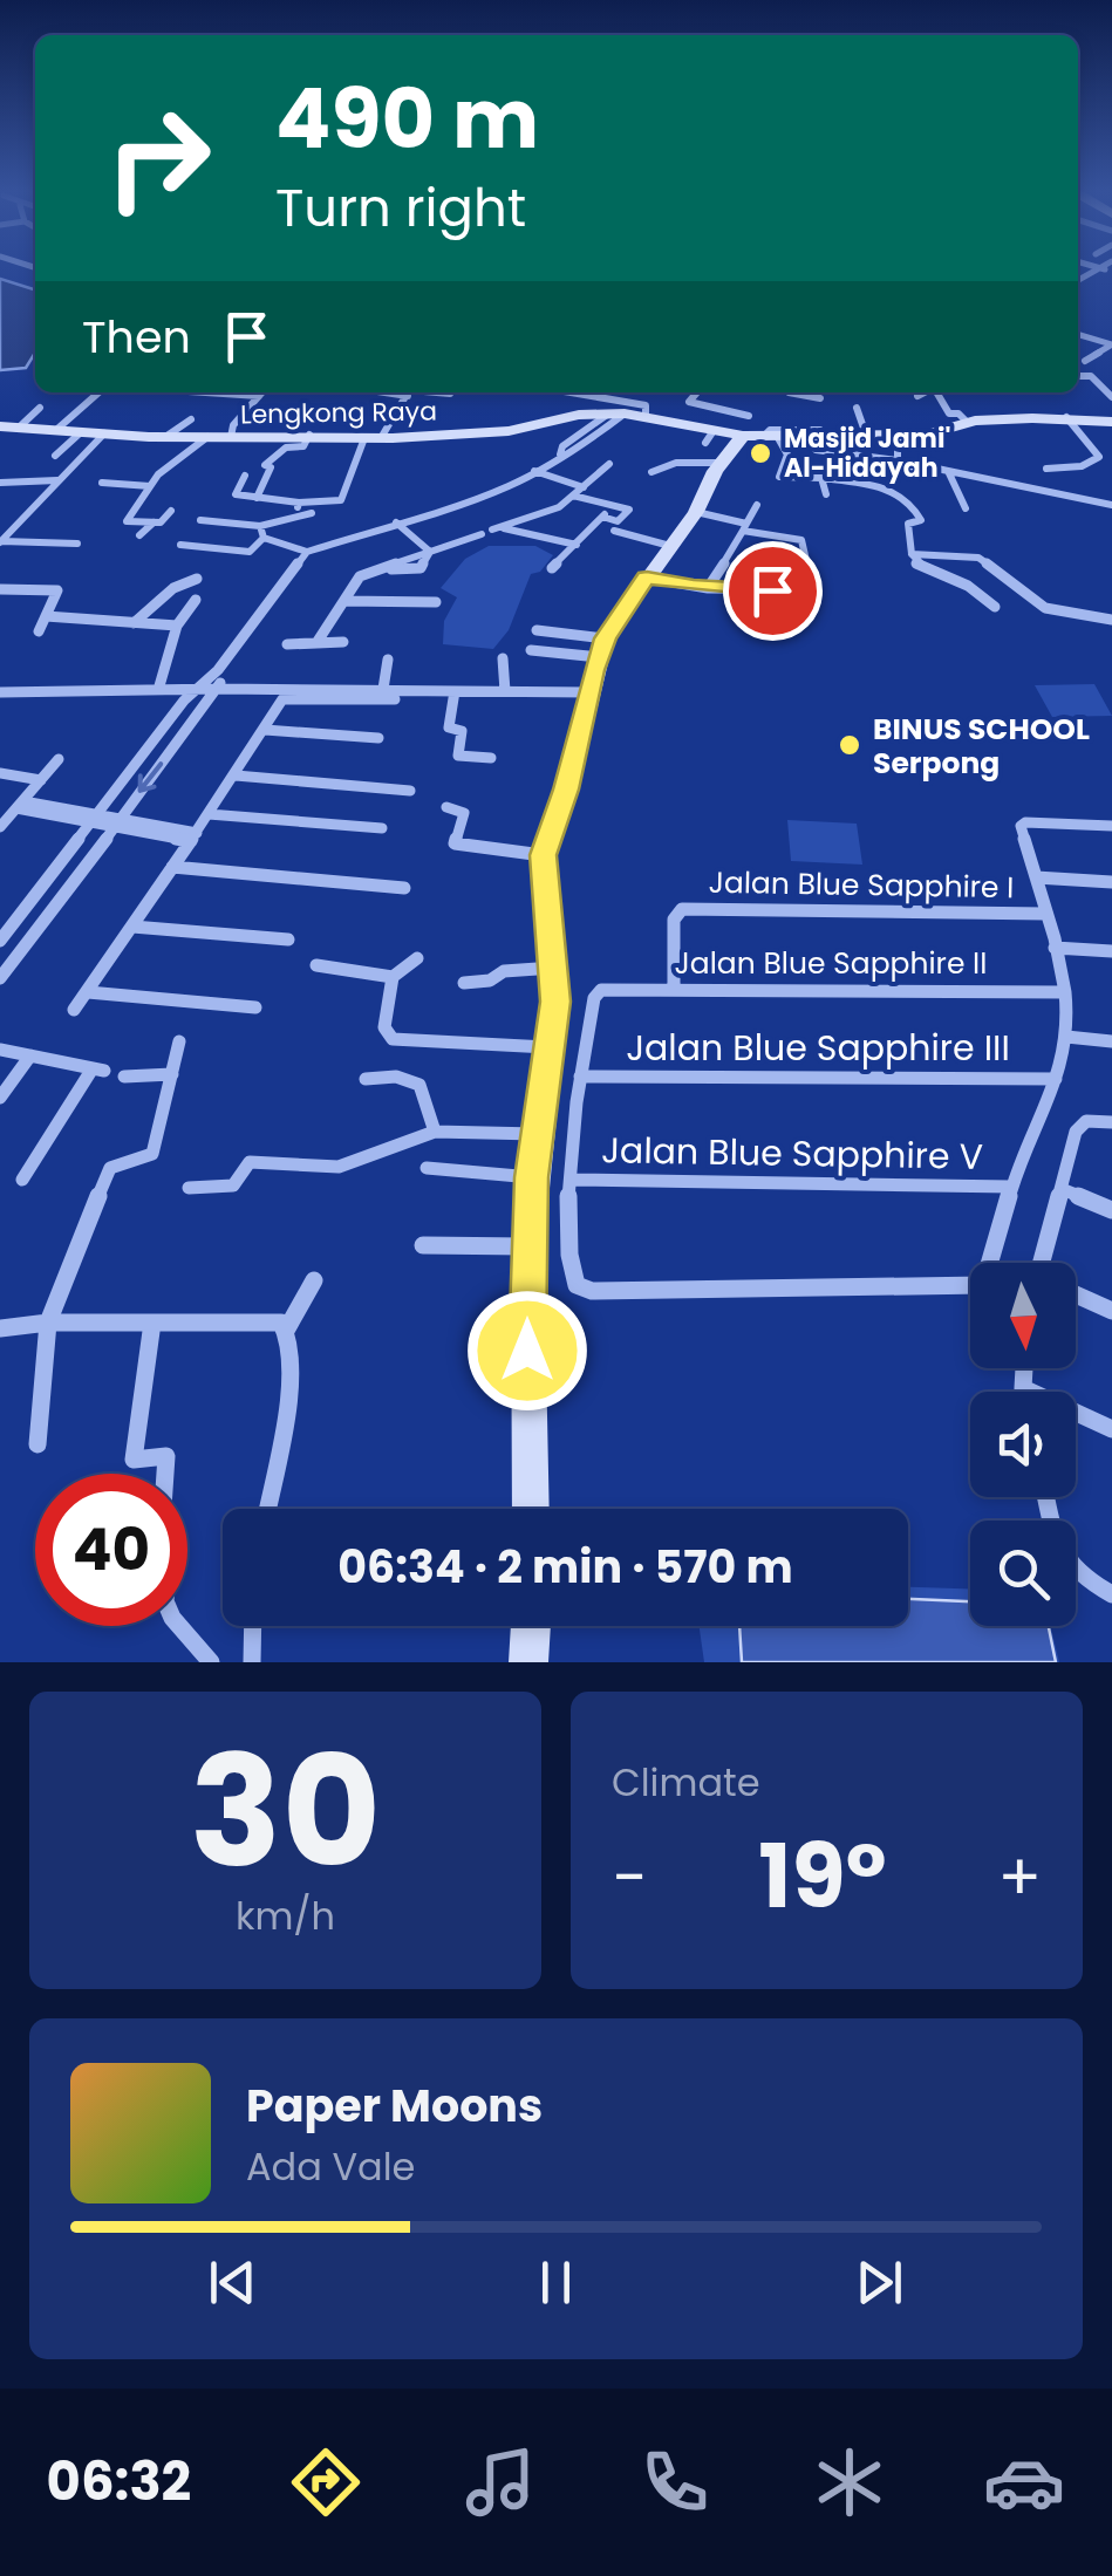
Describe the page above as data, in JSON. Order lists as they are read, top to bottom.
{
  "streets": {
    "street": [
      "Lengkong Raya",
      "Jalan Blue Sapphire I",
      "Jalan Blue Sapphire II",
      "Jalan Blue Sapphire III",
      "Jalan Blue Sapphire V"
    ]
  },
  "crossings": [
    ["Jalan Blue Sapphire I", "Jalan Blue Sapphire II"],
    ["Jalan Blue Sapphire II", "Jalan Blue Sapphire III"]
  ],
  "places": ["Masjid Jami' Al-Hidayah", "BINUS SCHOOL Serpong"],
  "north": "bottom",
  "page": {
    "turn": ["490 m", "Turn right"],
    "then": "Then",
    "limit": "40",
    "trip": "06:34 · 2 min · 570 m",
    "tile": [
      ["30", "km/h"],
      "Climate"
    ],
    "heat": ["−", "19°", "+"],
    "song": ["Paper Moons", "Ada Vale"],
    "tabs": "06:32"
  }
}
